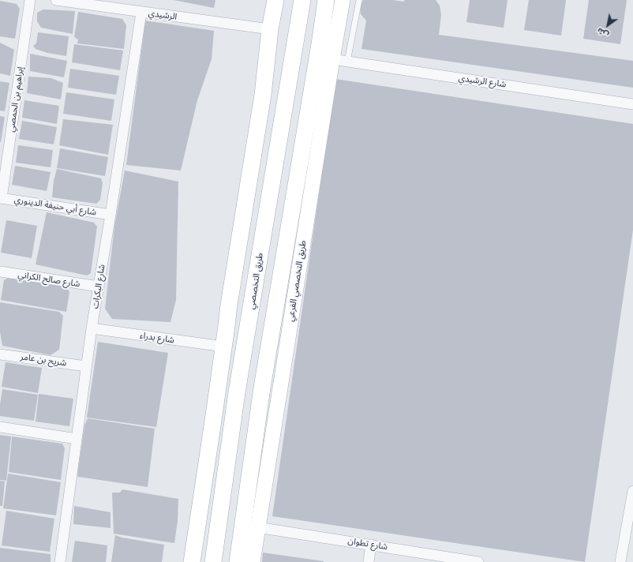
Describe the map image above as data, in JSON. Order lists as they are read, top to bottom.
{
  "streets": {
    "main road": ["طريق التخصصي"],
    "street": [
      "الرشيدي",
      "شارع الرشيدي",
      "إبراهيم بن الحمصي",
      "شارع أبي حنيفة الدينوري",
      "شارع صالح الكراني",
      "طريق التخصصي الفرعي",
      "شارع البكرات",
      "شارع بدراء",
      "شريح بن عامر",
      "شارع تطوان"
    ]
  },
  "crossings": [
    ["الرشيدي", "شارع البكرات"],
    ["شارع الرشيدي", "طريق التخصصي الفرعي"],
    ["إبراهيم بن الحمصي", "شارع أبي حنيفة الدينوري"],
    ["شارع أبي حنيفة الدينوري", "شارع البكرات"],
    ["شارع صالح الكراني", "شارع البكرات"],
    ["طريق التخصصي الفرعي", "شارع تطوان"],
    ["شارع البكرات", "شارع بدراء"],
    ["شارع البكرات", "شريح بن عامر"]
  ],
  "north": "bottom left"
}
